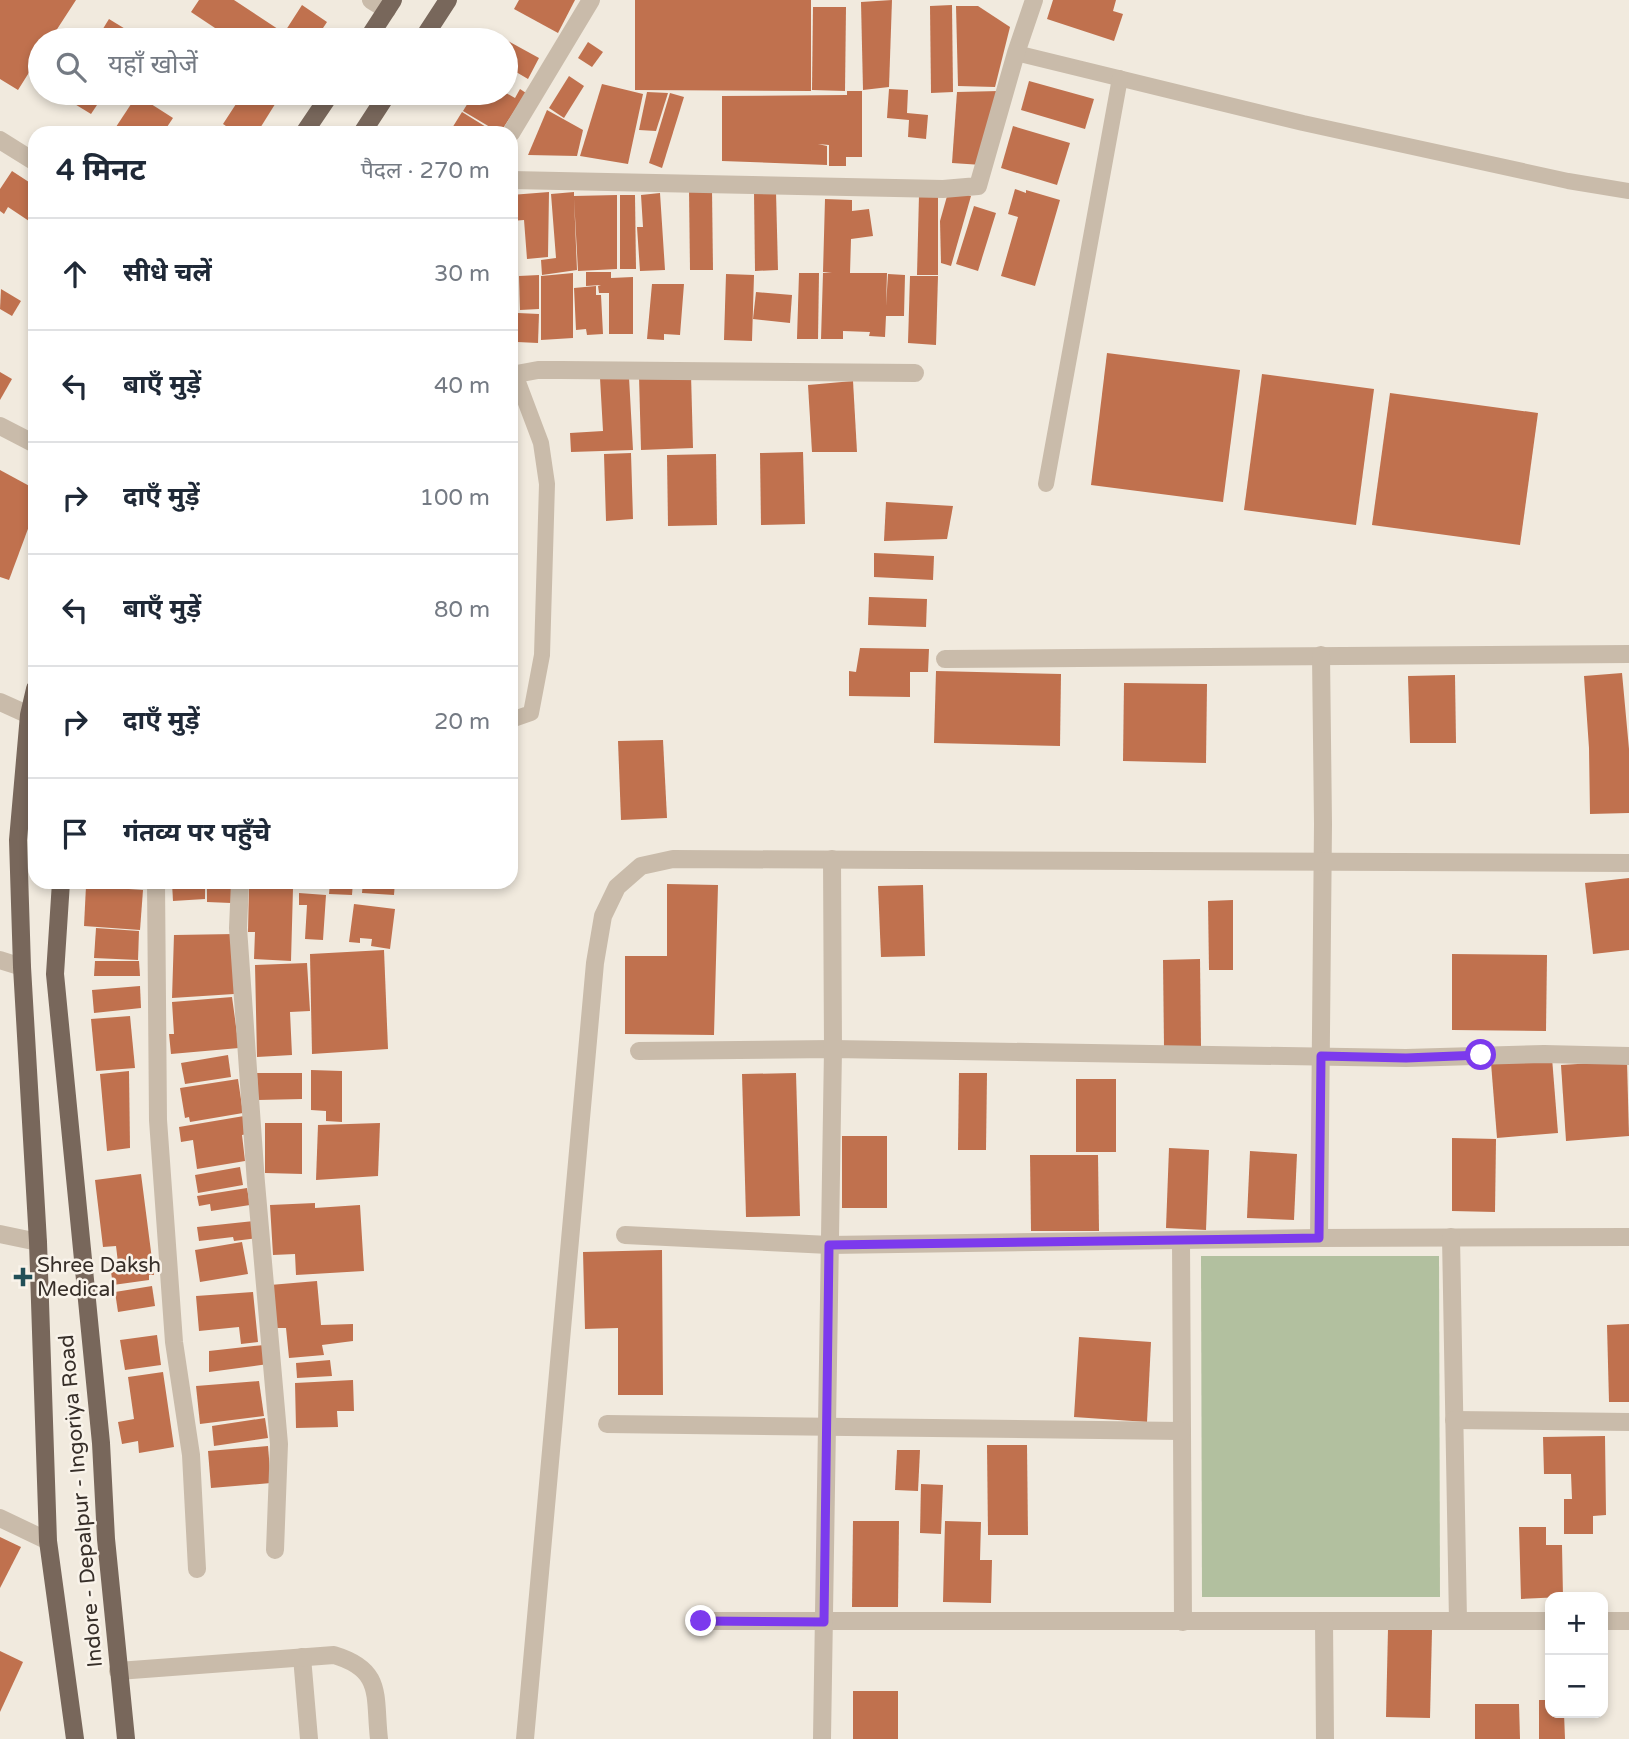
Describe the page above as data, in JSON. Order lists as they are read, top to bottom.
{
  "streets": {
    "main road": ["Indore - Depalpur - Ingoriya Road"]
  },
  "places": {
    "health": ["Shree Daksh Medical"]
  },
  "page": {
    "search": "यहाँ खोजें",
    "heading": ["4 मिनट", "पैदल · 270 m"],
    "list": [
      ["सीधे चलें", "30 m"],
      ["बाएँ मुड़ें", "40 m"],
      ["दाएँ मुड़ें", "100 m"],
      ["बाएँ मुड़ें", "80 m"],
      ["दाएँ मुड़ें", "20 m"],
      "गंतव्य पर पहुँचे"
    ],
    "map_buttons": ["+", "−"]
  }
}
